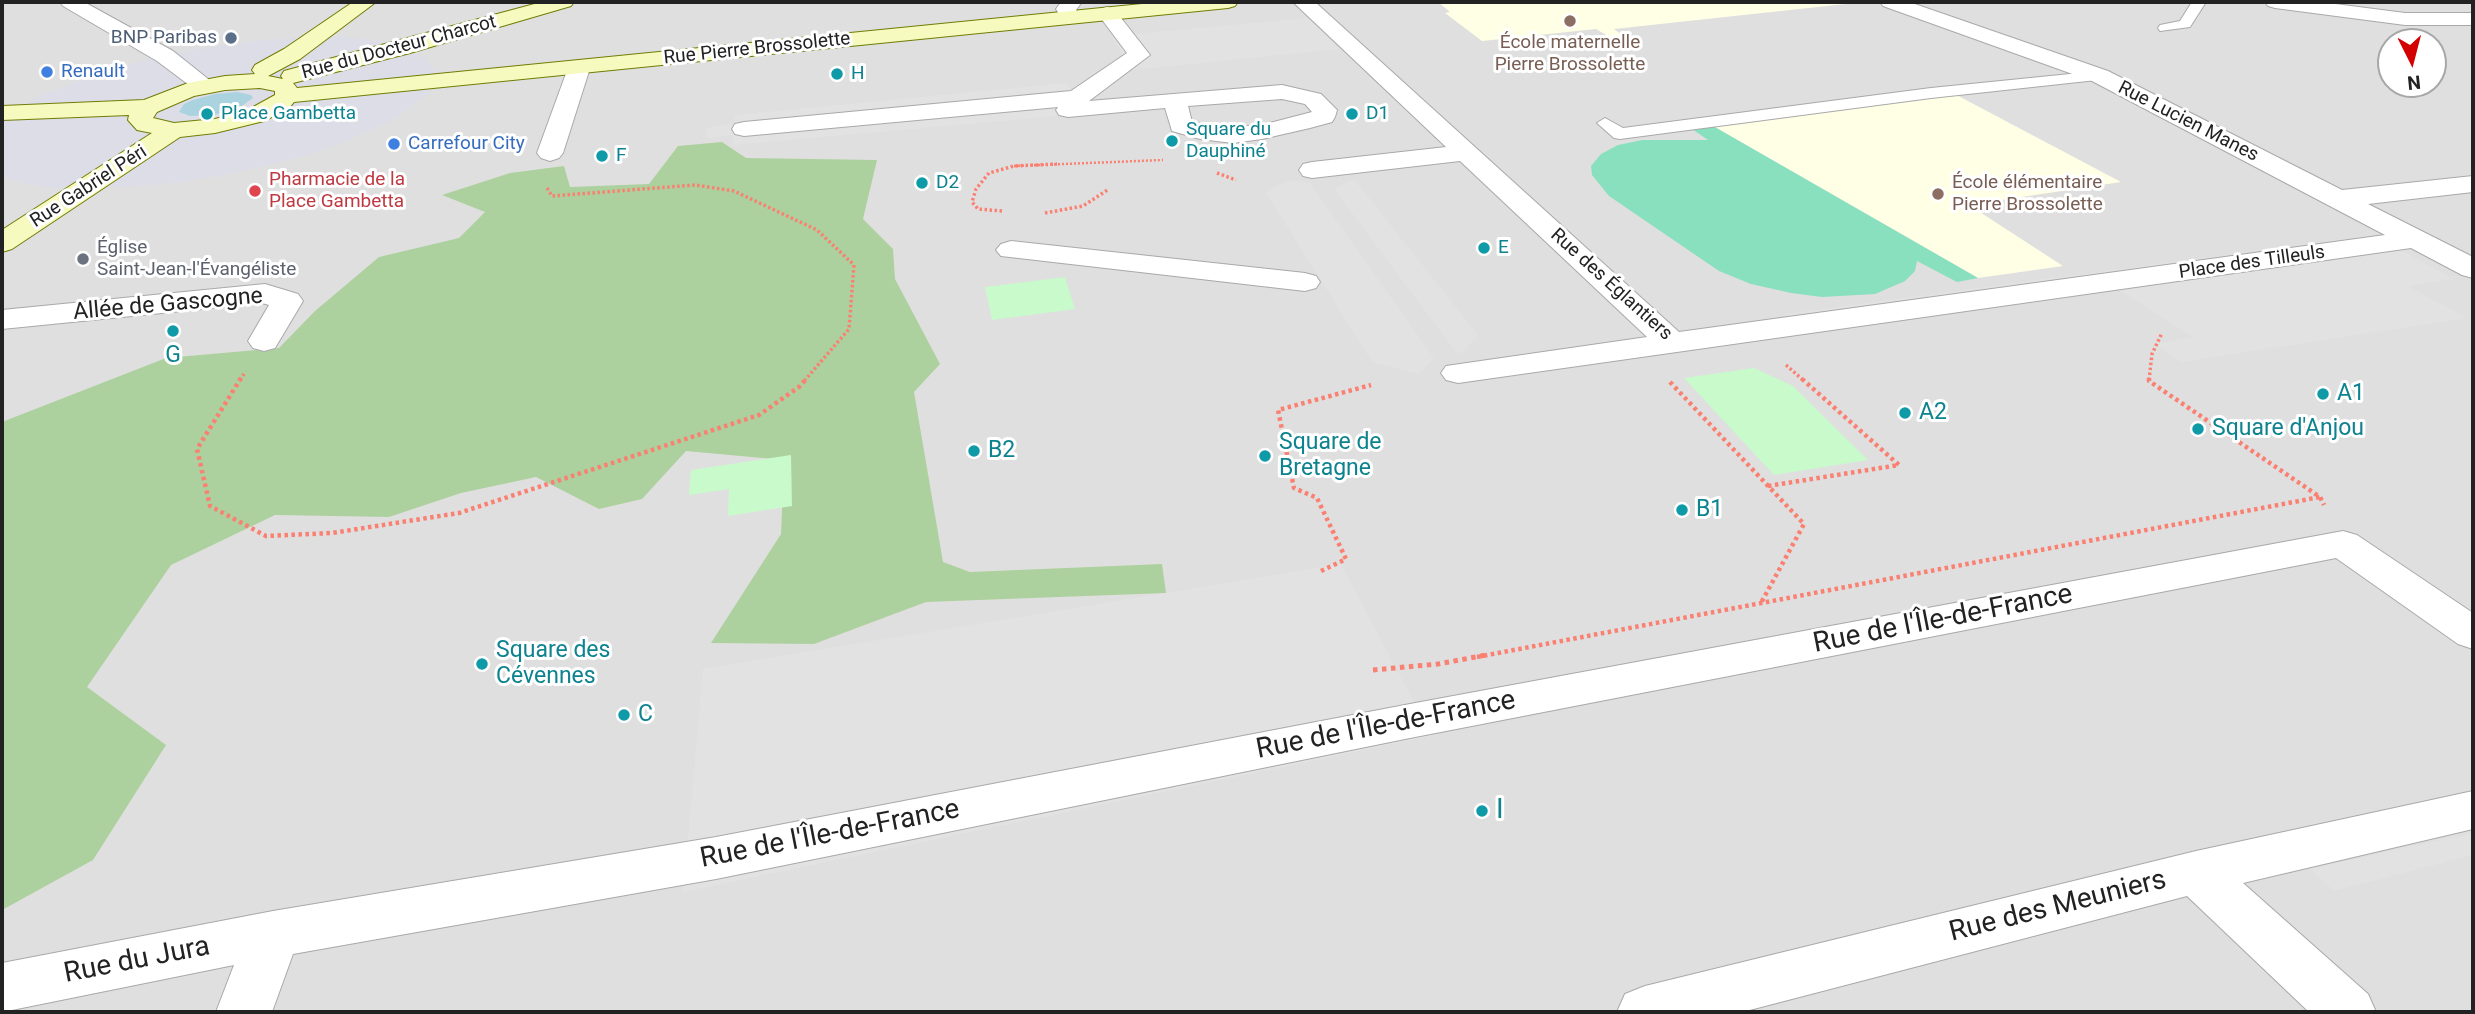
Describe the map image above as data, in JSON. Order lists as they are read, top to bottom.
{
  "streets": {
    "street": [
      "Rue du Docteur Charcot",
      "Rue Pierre Brossolette",
      "Rue Lucien Manes",
      "Rue Gabriel Péri",
      "Place des Tilleuls",
      "Rue des Églantiers",
      "Allée de Gascogne",
      "Rue de l'Île-de-France",
      "Rue des Meuniers",
      "Rue du Jura"
    ]
  },
  "crossings": [
    ["Rue du Docteur Charcot", "Rue Pierre Brossolette"],
    ["Rue Lucien Manes", "Place des Tilleuls"],
    ["Place des Tilleuls", "Rue des Églantiers"],
    ["Rue de l'Île-de-France", "Rue du Jura"]
  ],
  "places": [
    "École maternelle Pierre Brossolette",
    "BNP Paribas",
    "Renault",
    "H",
    "Place Gambetta",
    "D1",
    "Square du Dauphiné",
    "Carrefour City",
    "F",
    "D2",
    "Pharmacie de la Place Gambetta",
    "École élémentaire Pierre Brossolette",
    "E",
    "Église Saint-Jean-l'Évangéliste",
    "G",
    "A1",
    "A2",
    "Square d'Anjou",
    "B2",
    "Square de Bretagne",
    "B1",
    "Square des Cévennes",
    "C",
    "I"
  ],
  "north": "bottom"
}
